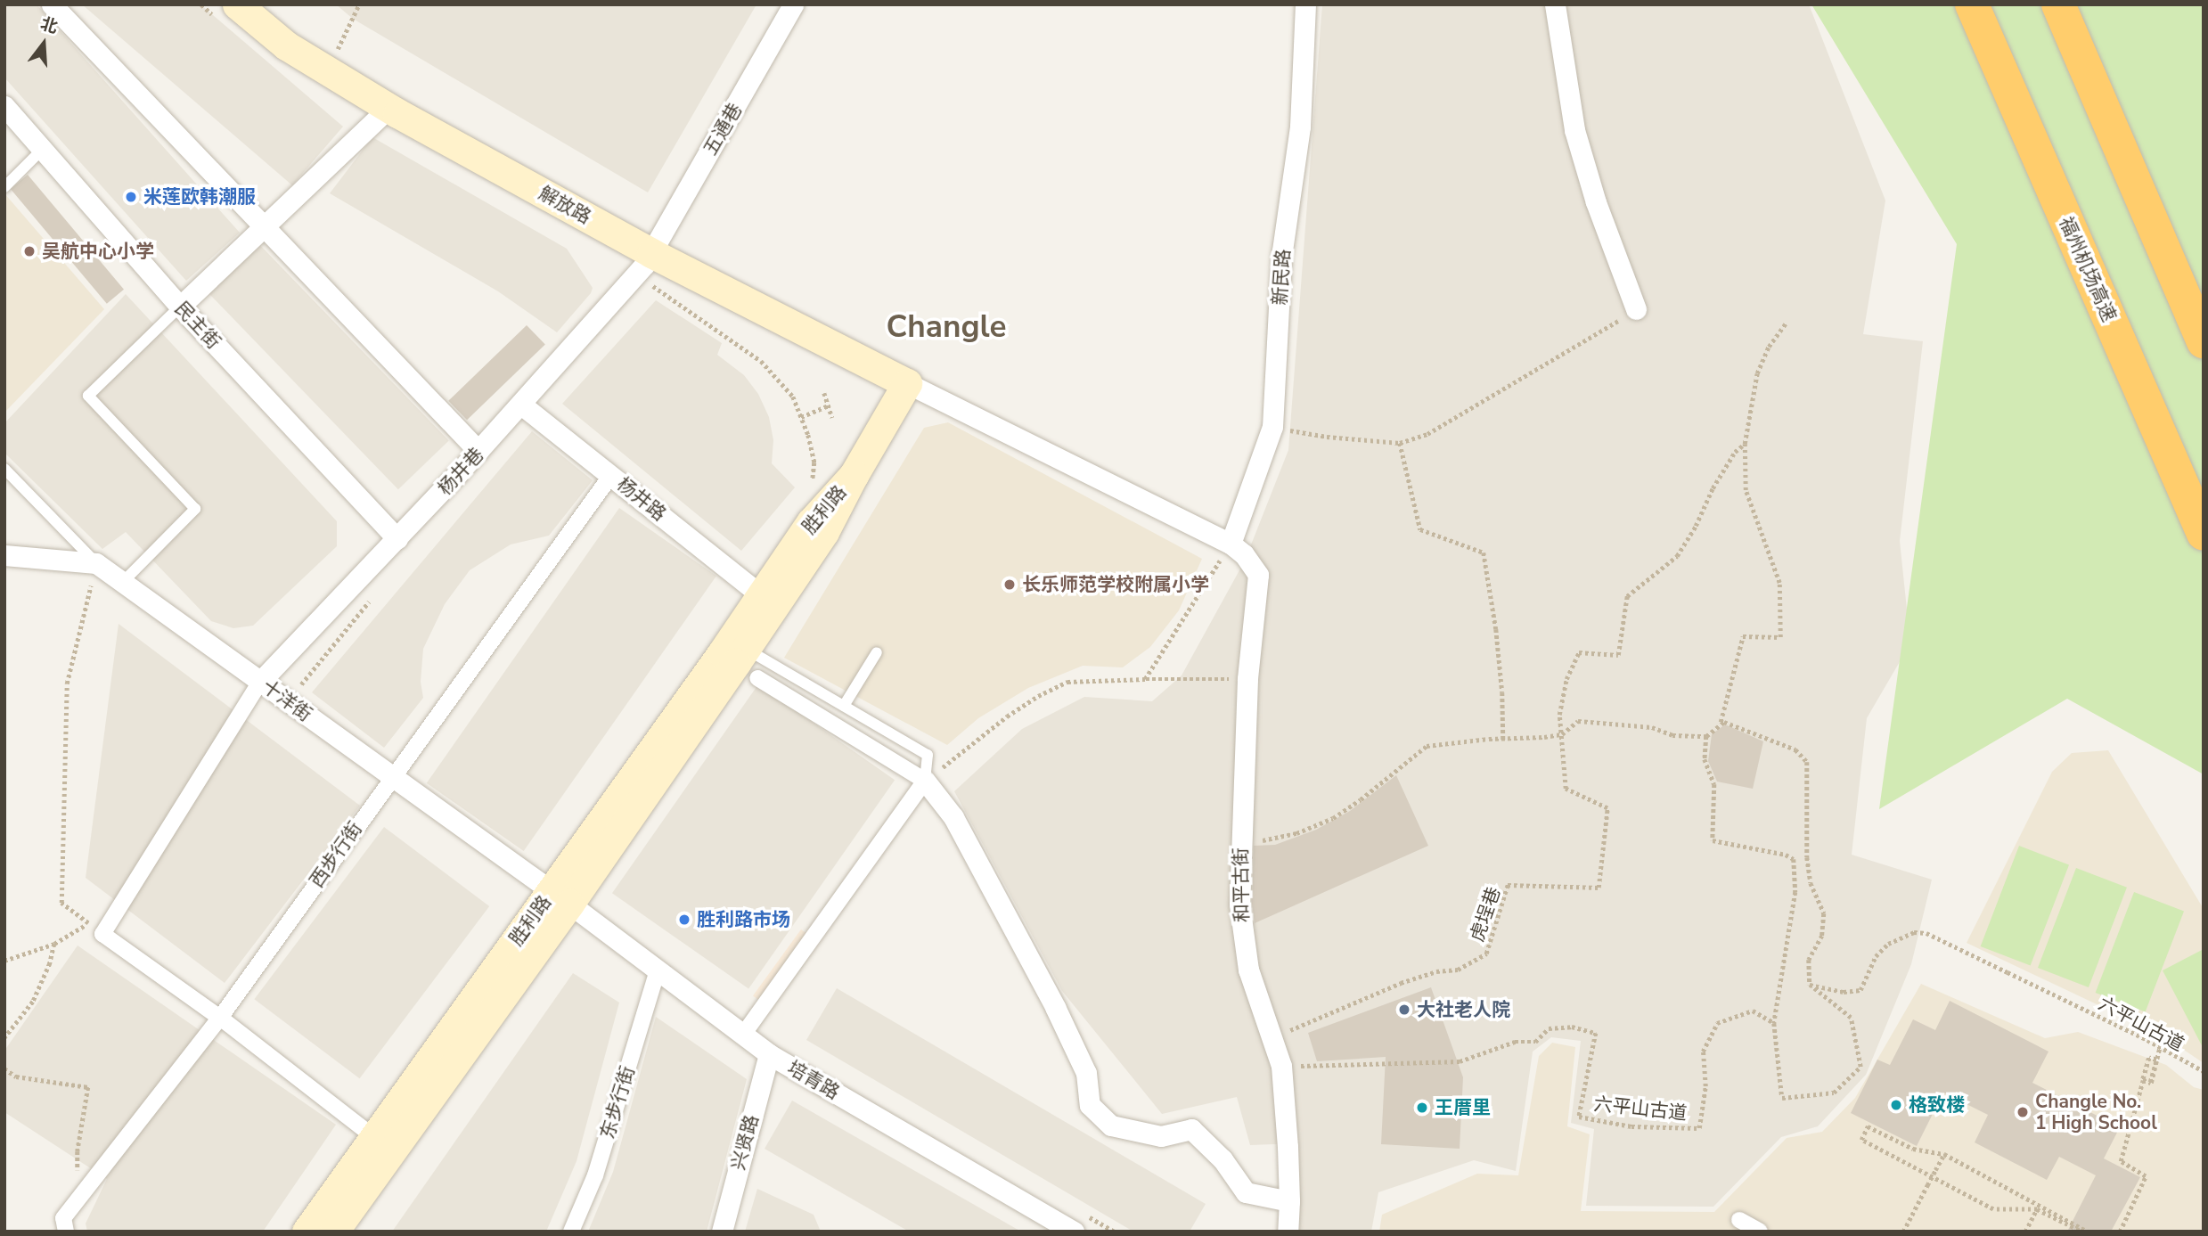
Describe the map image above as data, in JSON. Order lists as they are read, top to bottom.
{
  "streets": {
    "highway": ["福州机场高速"],
    "main road": ["解放路", "胜利路"],
    "street": [
      "五通巷",
      "新民路",
      "民主街",
      "杨井巷",
      "杨井路",
      "十洋街",
      "西步行街",
      "和平古街",
      "培青路",
      "东步行街",
      "兴贤路"
    ],
    "path": ["虎埕巷", "六平山古道"]
  },
  "crossings": [
    ["五通巷", "解放路"],
    ["五通巷", "杨井巷"],
    ["解放路", "杨井巷"],
    ["解放路", "和平古街"],
    ["新民路", "和平古街"],
    ["民主街", "杨井巷"],
    ["杨井巷", "杨井路"],
    ["杨井巷", "十洋街"],
    ["杨井路", "胜利路"],
    ["杨井路", "西步行街"],
    ["胜利路", "十洋街"],
    ["胜利路", "培青路"],
    ["十洋街", "西步行街"],
    ["十洋街", "培青路"],
    ["和平古街", "虎埕巷"],
    ["和平古街", "六平山古道"],
    ["培青路", "东步行街"],
    ["培青路", "兴贤路"]
  ],
  "districts": ["Changle"],
  "places": [
    "米莲欧韩潮服",
    "吴航中心小学",
    "长乐师范学校附属小学",
    "胜利路市场",
    "大社老人院",
    "格致楼",
    "王厝里",
    "Changle No. 1 High School"
  ],
  "north": "top"
}
